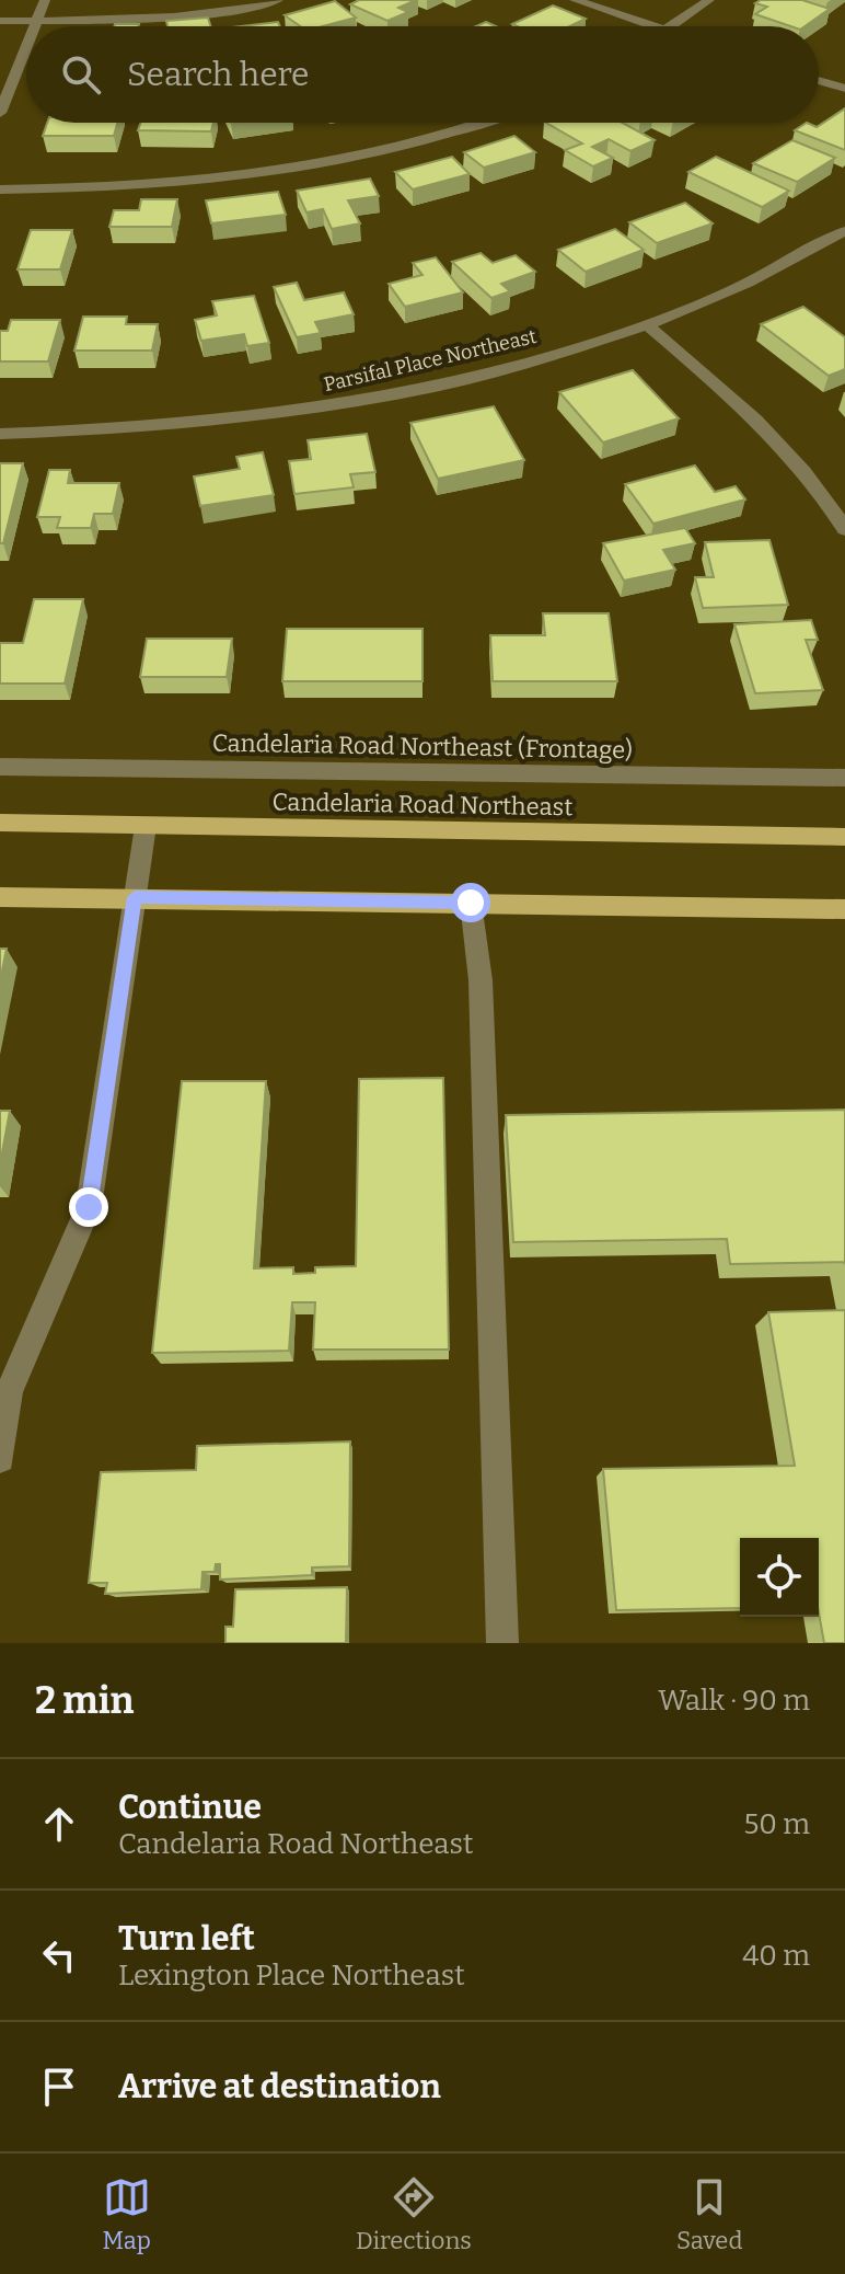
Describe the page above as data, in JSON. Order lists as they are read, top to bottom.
{
  "streets": {
    "main road": ["Candelaria Road Northeast"],
    "street": ["Parsifal Place Northeast", "Candelaria Road Northeast (Frontage)"]
  },
  "page": {
    "search": "Search here",
    "heading": ["2 min", "Walk · 90 m"],
    "list": [
      ["Continue", "Candelaria Road Northeast", "50 m"],
      ["Turn left", "Lexington Place Northeast", "40 m"],
      "Arrive at destination"
    ],
    "nav": ["Map", "Directions", "Saved"]
  }
}
